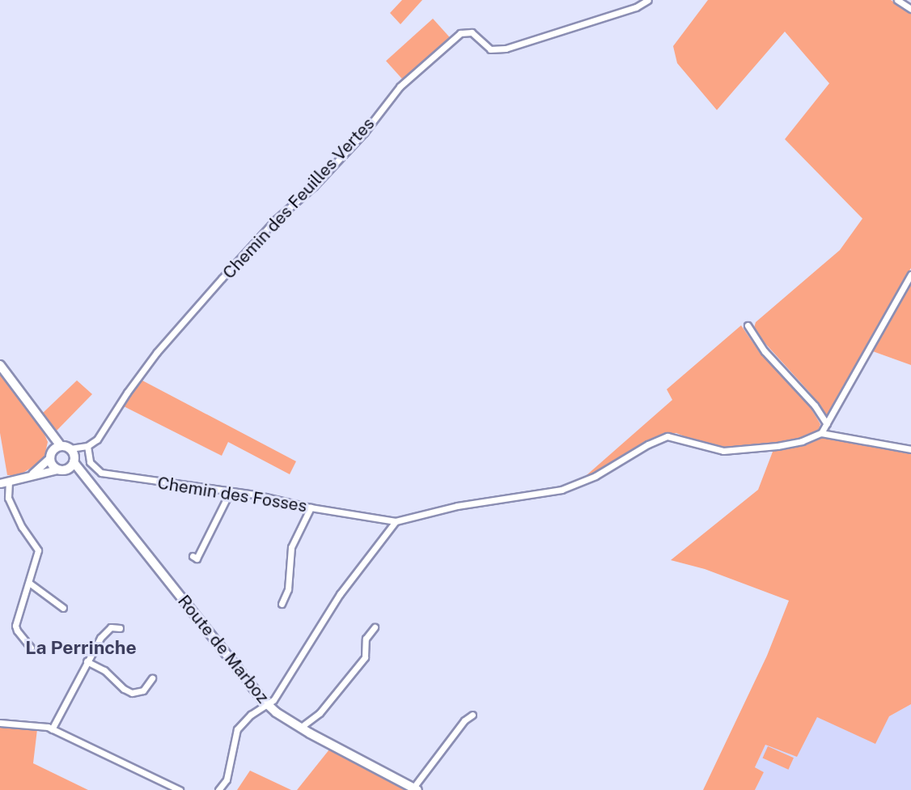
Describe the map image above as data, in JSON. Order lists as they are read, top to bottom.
{
  "streets": {
    "main road": ["Route de Marboz"],
    "street": ["Chemin des Feuilles Vertes", "Chemin des Fosses"]
  },
  "crossings": [
    ["Chemin des Feuilles Vertes", "Chemin des Fosses"]
  ],
  "districts": ["La Perrinche"]
}
